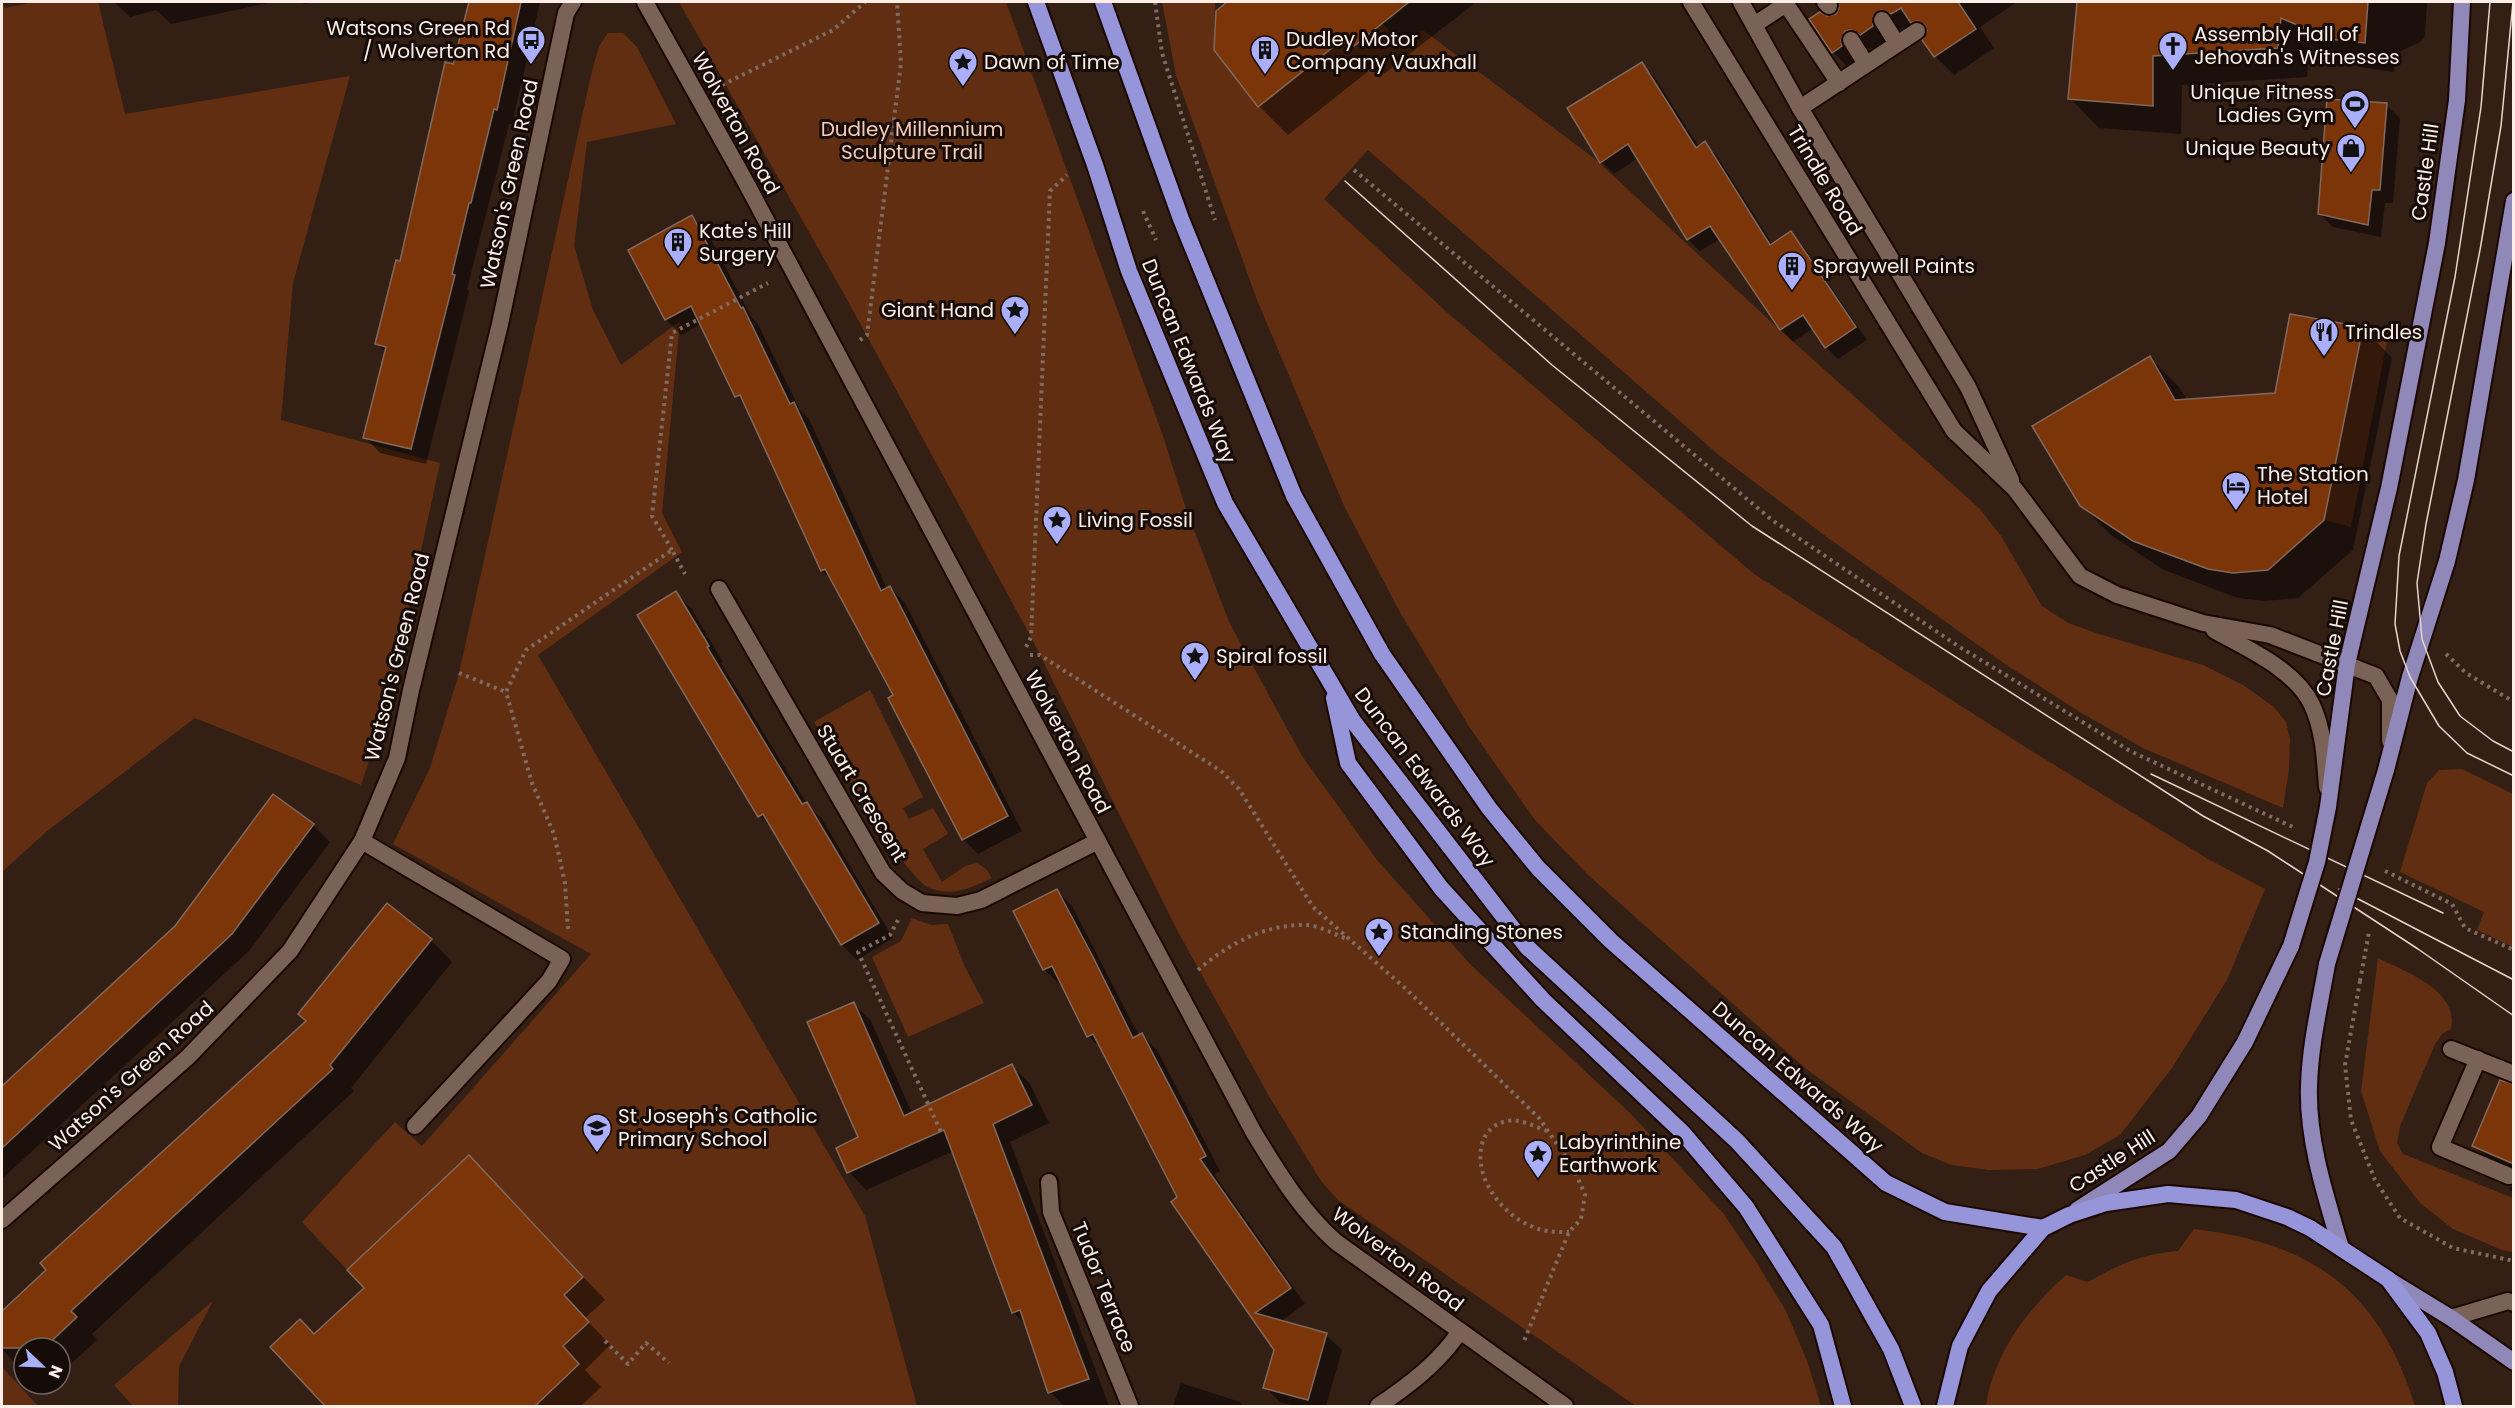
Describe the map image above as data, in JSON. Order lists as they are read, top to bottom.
{
  "streets": {
    "highway": ["Duncan Edwards Way"],
    "main road": ["Castle Hill"],
    "street": [
      "Wolverton Road",
      "Trindle Road",
      "Watson's Green Road",
      "Stuart Crescent",
      "Tudor Terrace"
    ]
  },
  "crossings": [
    ["Wolverton Road", "Stuart Crescent"],
    ["Castle Hill", "Trindle Road"]
  ],
  "parks": ["Dudley Millennium Sculpture Trail"],
  "places": {
    "bus stop": ["Watsons Green Rd / Wolverton Rd"],
    "church": ["Assembly Hall of Jehovah's Witnesses"],
    "building": ["Dudley Motor Company Vauxhall", "Kate's Hill Surgery", "Spraywell Paints"],
    "place": [
      "Dawn of Time",
      "Giant Hand",
      "Living Fossil",
      "Spiral fossil",
      "Standing Stones",
      "Labyrinthine Earthwork"
    ],
    "sports": ["Unique Fitness Ladies Gym"],
    "shop": ["Unique Beauty"],
    "restaurant": ["Trindles"],
    "hotel": ["The Station Hotel"],
    "school or university": ["St Joseph's Catholic Primary School"]
  },
  "north": "bottom right"
}
